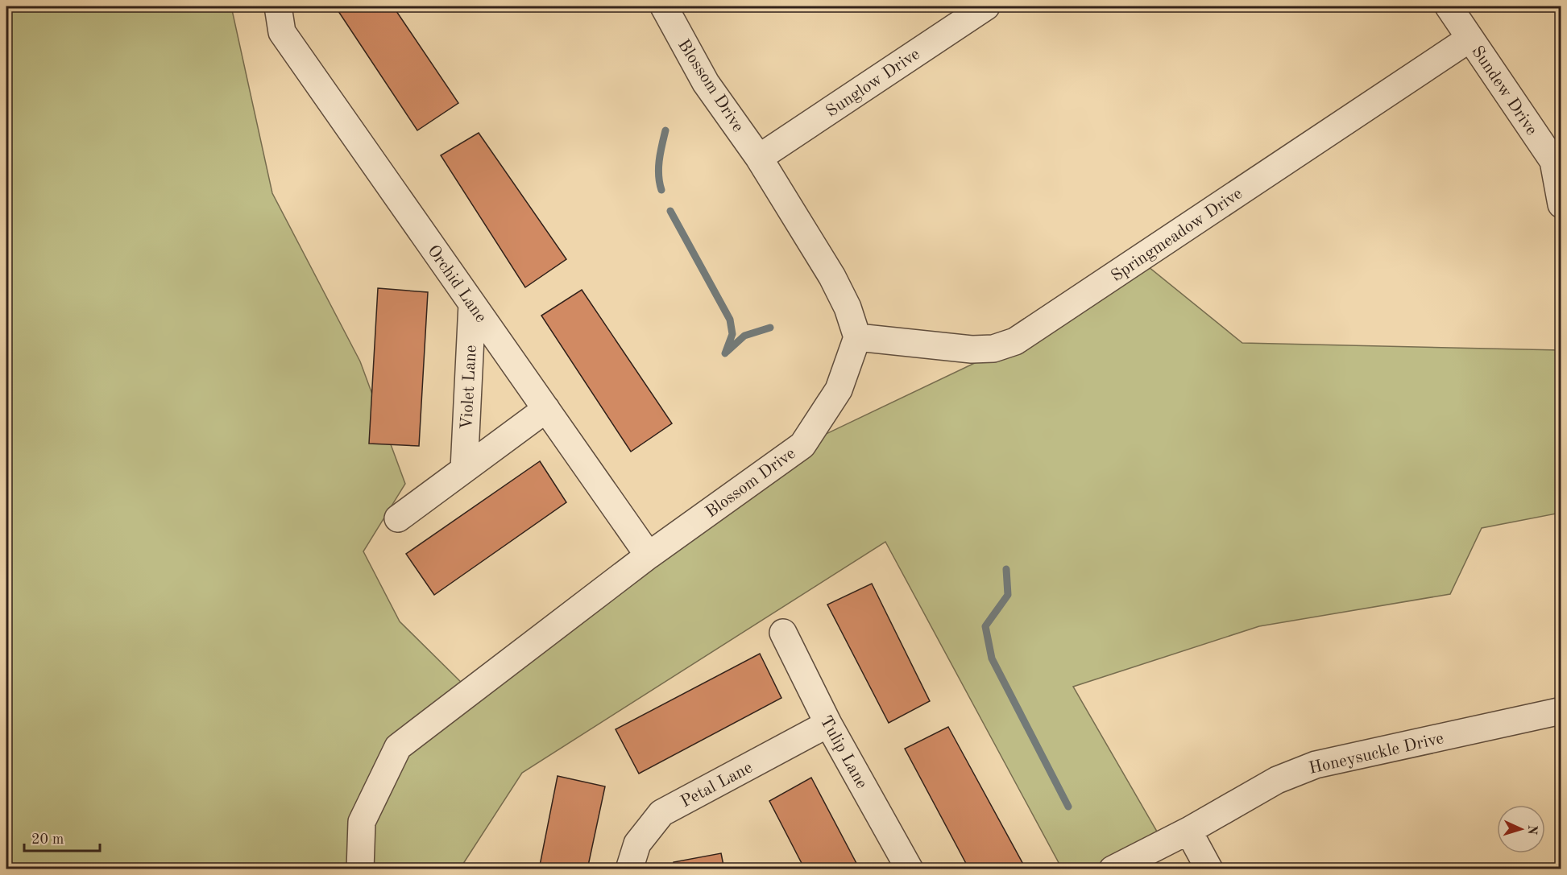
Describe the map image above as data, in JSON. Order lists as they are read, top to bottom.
{
  "streets": {
    "street": [
      "Sunglow Drive",
      "Blossom Drive",
      "Sundew Drive",
      "Springmeadow Drive",
      "Orchid Lane",
      "Violet Lane",
      "Tulip Lane",
      "Honeysuckle Drive",
      "Petal Lane"
    ]
  },
  "crossings": [
    ["Sunglow Drive", "Blossom Drive"],
    ["Blossom Drive", "Springmeadow Drive"],
    ["Blossom Drive", "Orchid Lane"],
    ["Sundew Drive", "Springmeadow Drive"],
    ["Orchid Lane", "Violet Lane"],
    ["Tulip Lane", "Petal Lane"]
  ],
  "scale_bar": "20 m",
  "north": "right"
}
